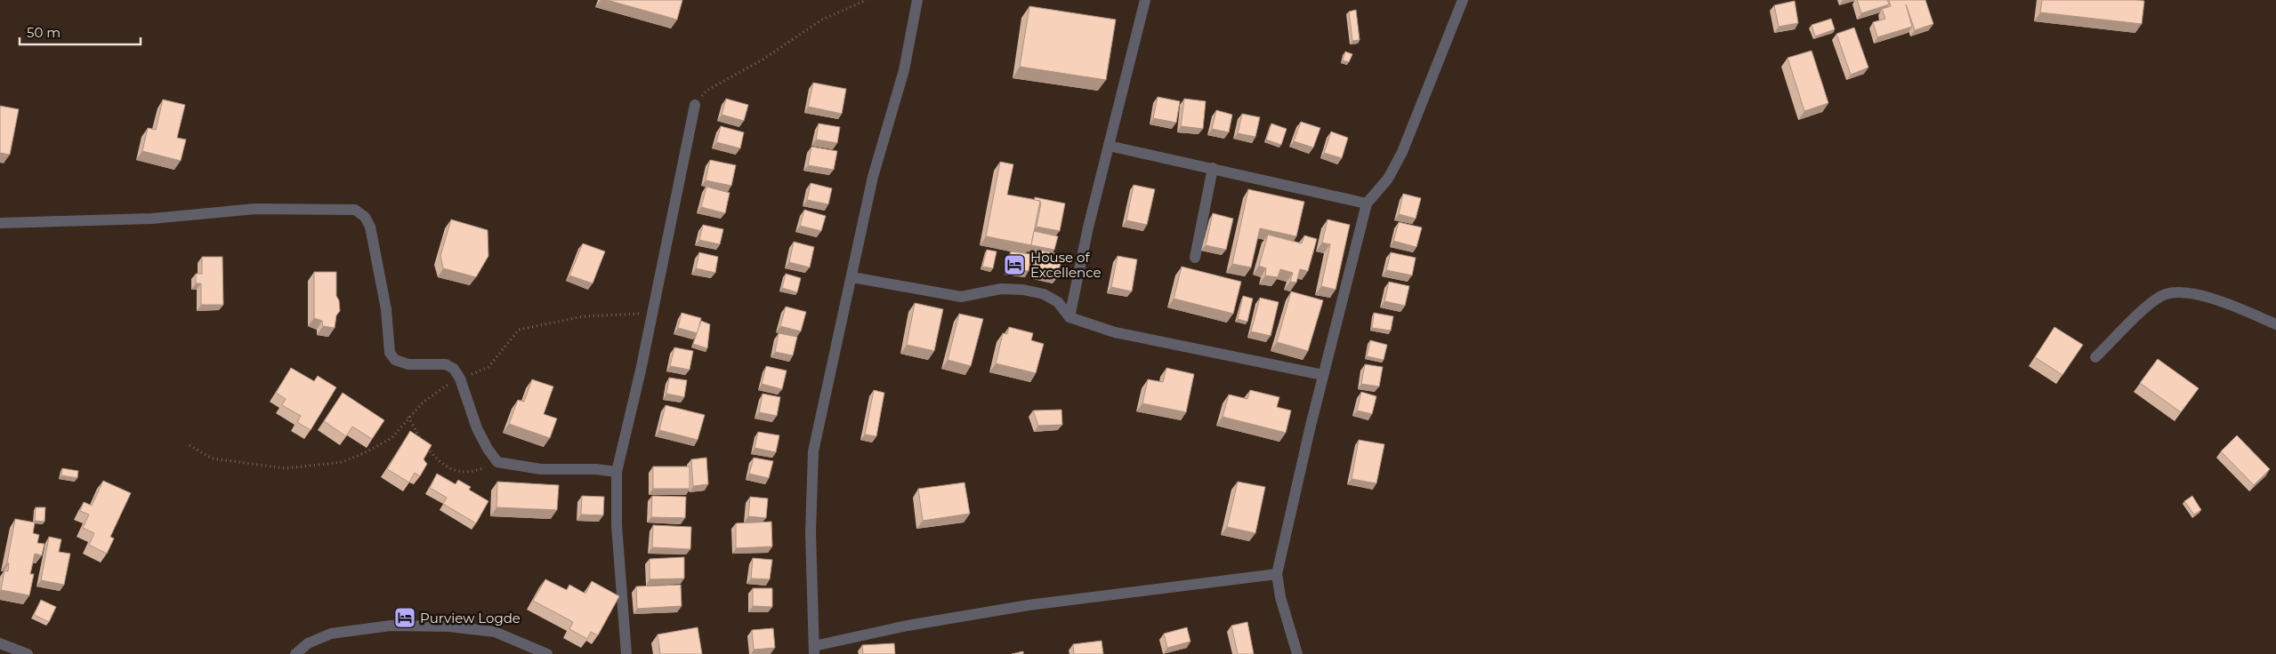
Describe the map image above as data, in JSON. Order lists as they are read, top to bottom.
{
  "places": {
    "hotel": ["House of Excellence", "Purview Logde"]
  },
  "scale_bar": "50 m"
}
